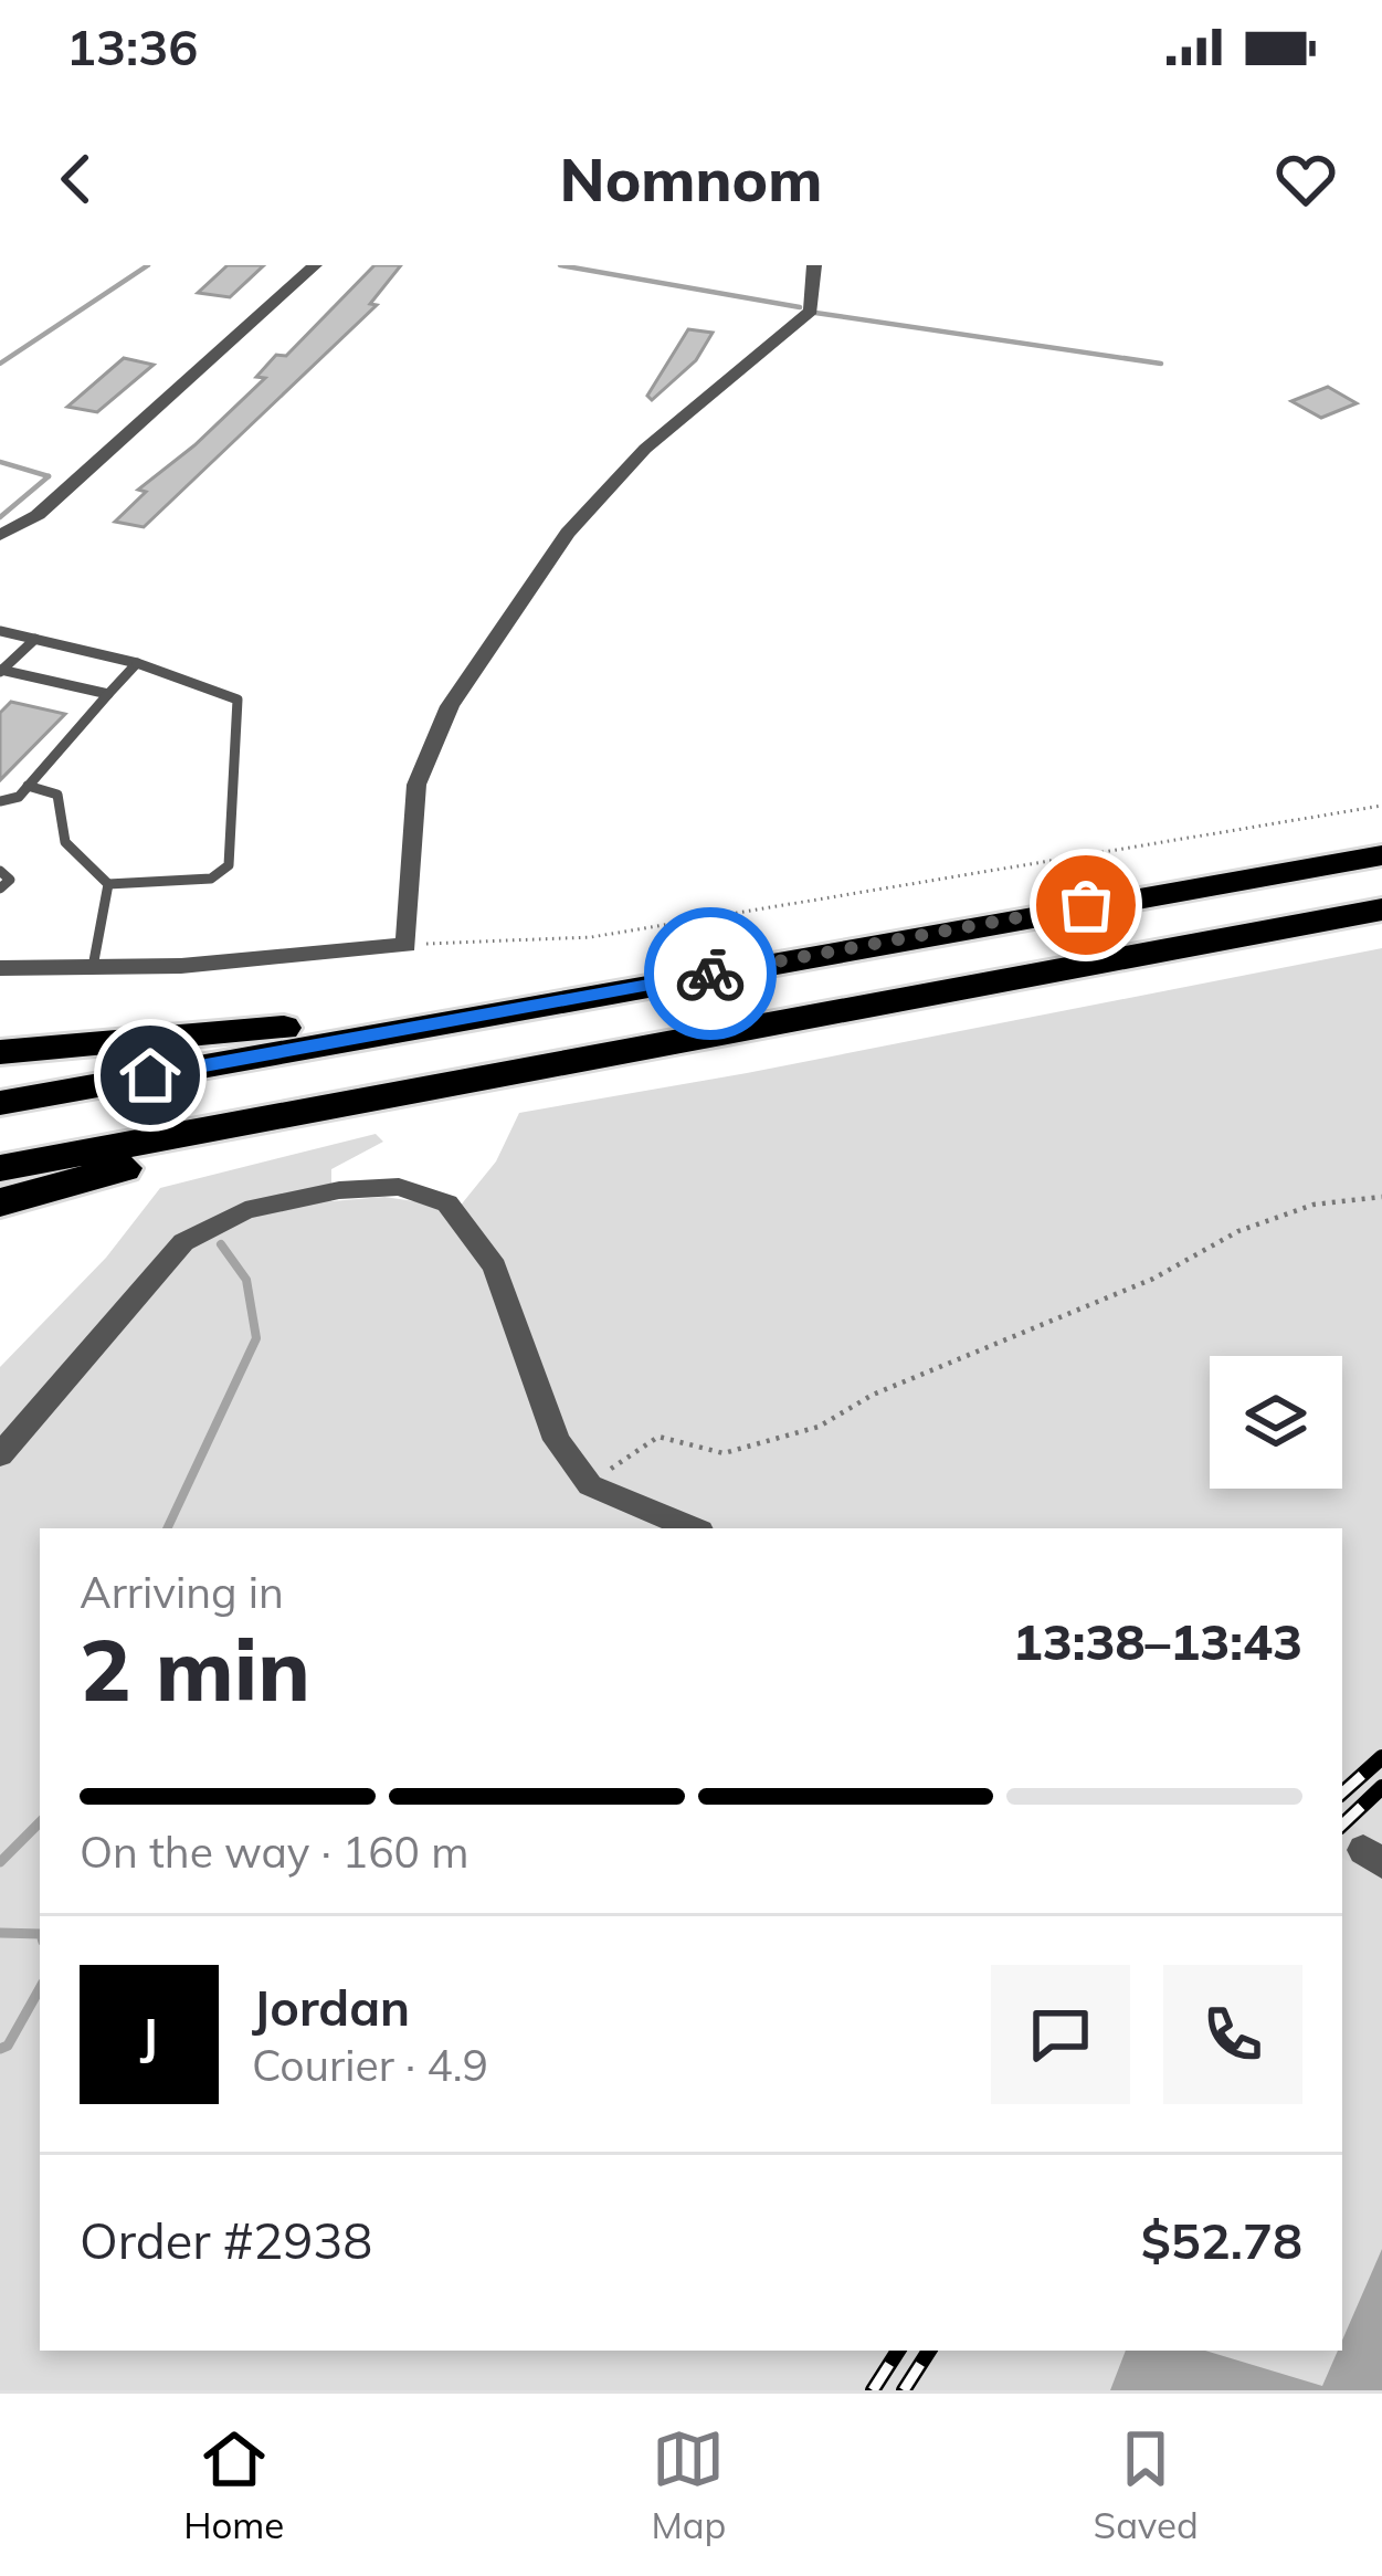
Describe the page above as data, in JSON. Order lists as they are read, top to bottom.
{
  "page": {
    "status": "13:36",
    "header": "Nomnom",
    "heading": ["2 min", "Arriving in", "13:38–13:43"],
    "panel": [
      "Jordan",
      "Courier · 4.9",
      "Order #2938",
      "$52.78"
    ],
    "bar": "On the way · 160 m",
    "round": "J",
    "tabs": ["Home", "Map", "Saved"]
  }
}
